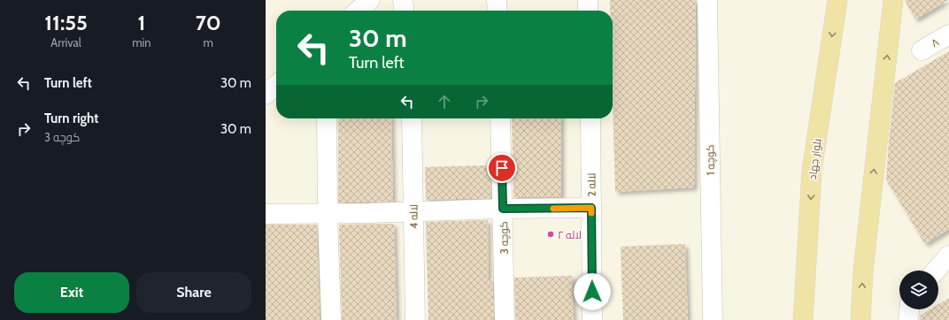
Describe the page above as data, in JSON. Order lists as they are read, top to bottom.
{
  "streets": {
    "main road": ["بلوار جهاد"],
    "street": [
      "۸",
      "کوچه 1",
      "لاله 2",
      "لاله 4",
      "کوچه 3"
    ]
  },
  "places": ["لاله ۲"],
  "page": {
    "eta": [
      "11:55",
      "Arrival",
      "1",
      "min",
      "70",
      "m"
    ],
    "turn": ["30 m", "Turn left"],
    "list": [
      {
        "name": "Turn left",
        "value": "30 m"
      },
      {
        "name": "Turn right",
        "note": "کوچه 3",
        "value": "30 m"
      }
    ],
    "buttons": ["Exit", "Share"]
  }
}
